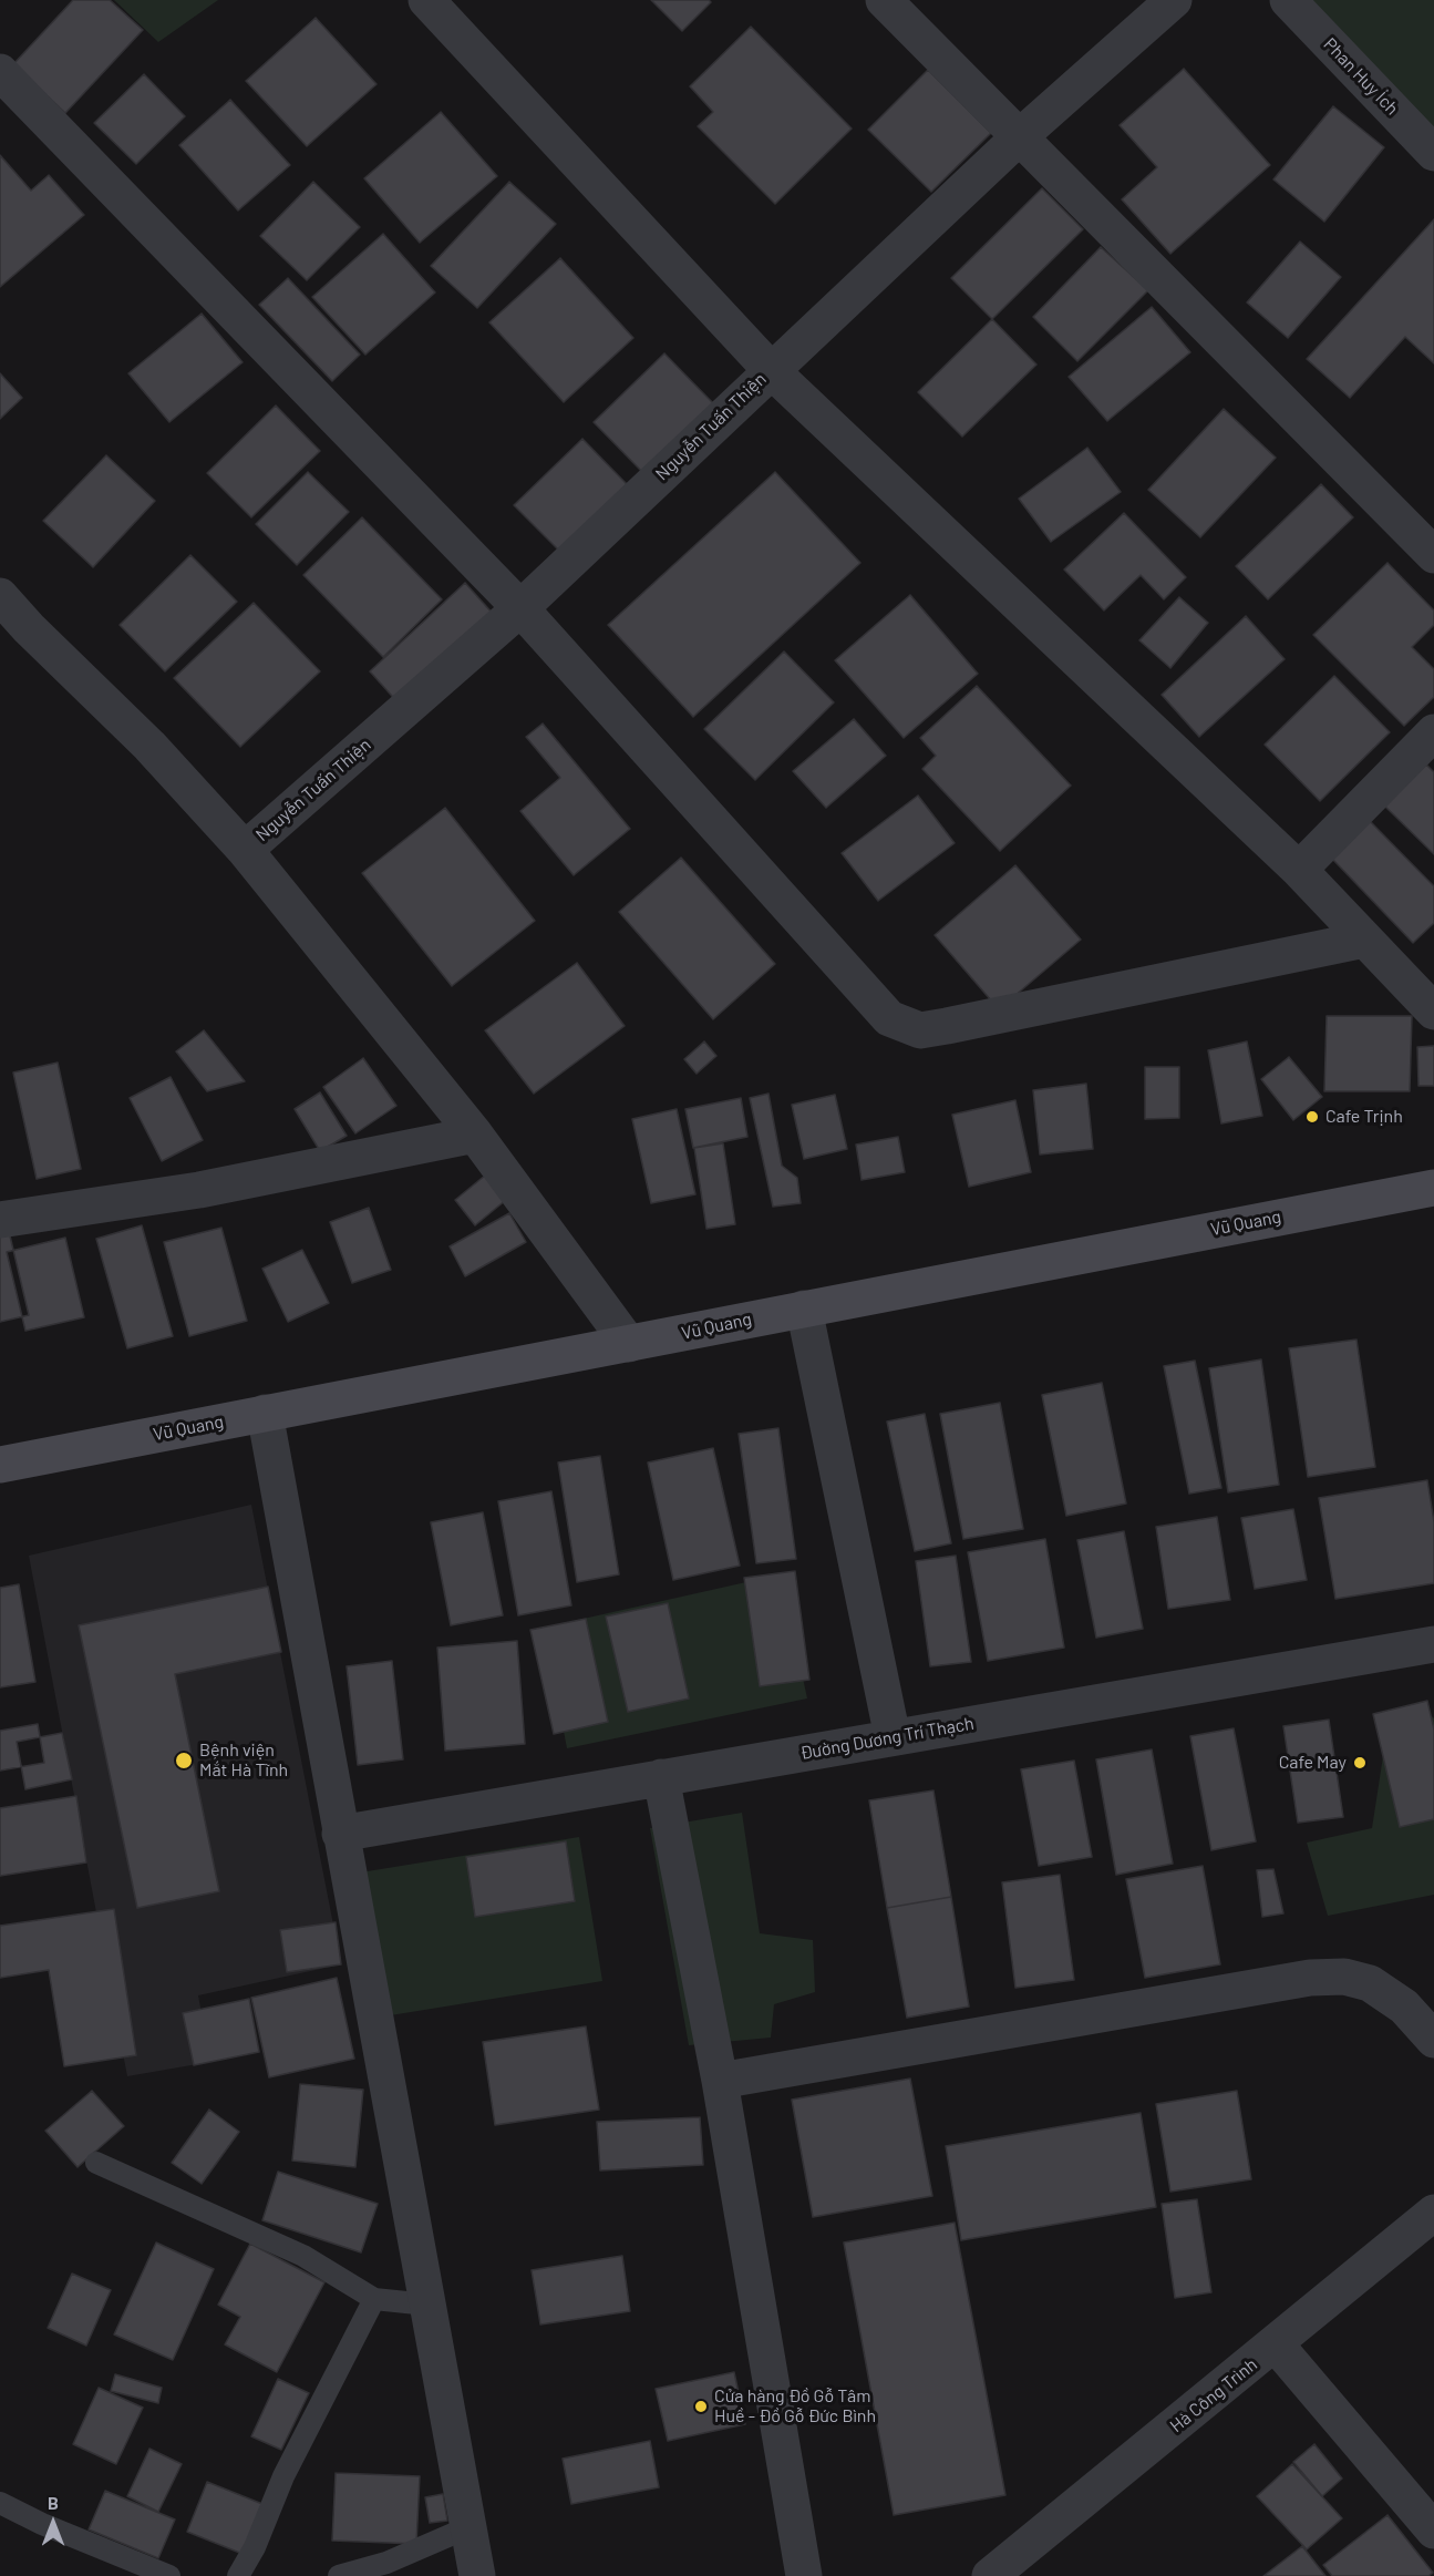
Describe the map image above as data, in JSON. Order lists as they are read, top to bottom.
{
  "streets": {
    "main road": ["Vũ Quang"],
    "street": [
      "Phan Huy Ích",
      "Nguyễn Tuấn Thiện",
      "Đường Dương Trí Thạch",
      "Hà Công Trình"
    ]
  },
  "places": [
    "Cafe Trịnh",
    "Bệnh viện Mắt Hà Tĩnh",
    "Cafe May",
    "Cửa hàng Đồ Gỗ Tâm Huề - Đồ Gỗ Đức Bình"
  ],
  "north": "top"
}
